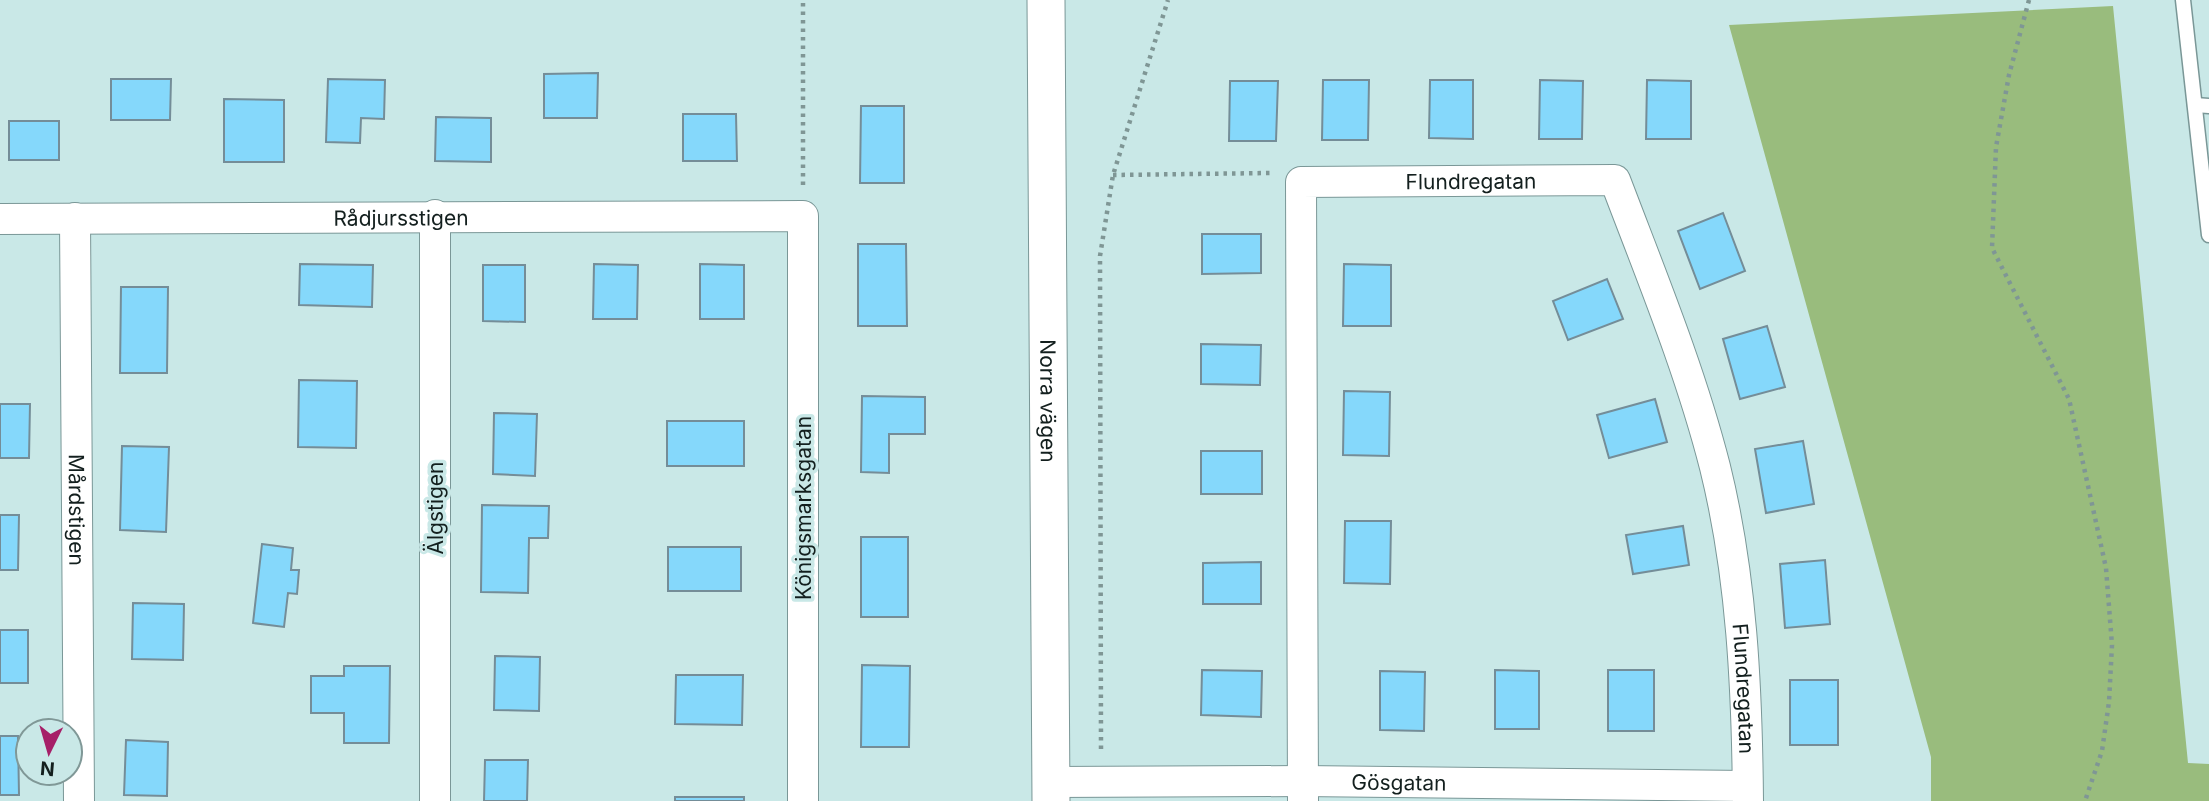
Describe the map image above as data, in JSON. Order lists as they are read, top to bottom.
{
  "streets": {
    "street": [
      "Flundregatan",
      "Rådjursstigen",
      "Norra vägen",
      "Älgstigen",
      "Königsmarksgatan",
      "Mårdstigen",
      "Gösgatan"
    ]
  },
  "crossings": [
    ["Flundregatan", "Gösgatan"],
    ["Rådjursstigen", "Älgstigen"],
    ["Rådjursstigen", "Königsmarksgatan"],
    ["Rådjursstigen", "Mårdstigen"],
    ["Norra vägen", "Gösgatan"]
  ],
  "north": "bottom"
}
